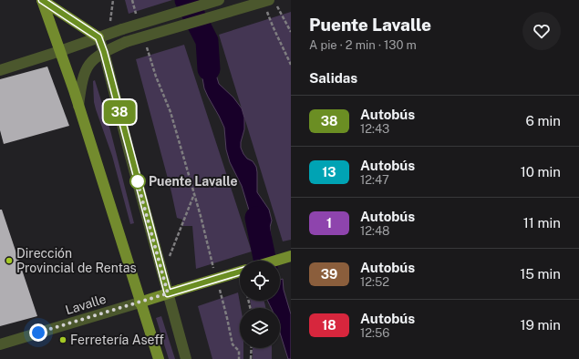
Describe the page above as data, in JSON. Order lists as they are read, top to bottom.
{
  "streets": {
    "main road": ["Lavalle"]
  },
  "places": ["Puente Lavalle", "Dirección Provincial de Rentas", "Ferretería Aseff"],
  "lines": ["bus line 38"],
  "page": {
    "on_map": "38",
    "heading": [
      ["Puente Lavalle", "A pie · 2 min · 130 m"],
      "Salidas"
    ],
    "list": [
      {
        "mark": "38",
        "name": "Autobús",
        "note": "12:43",
        "value": "6 min"
      },
      {
        "mark": "13",
        "name": "Autobús",
        "note": "12:47",
        "value": "10 min"
      },
      {
        "mark": "1",
        "name": "Autobús",
        "note": "12:48",
        "value": "11 min"
      },
      {
        "mark": "39",
        "name": "Autobús",
        "note": "12:52",
        "value": "15 min"
      },
      {
        "mark": "18",
        "name": "Autobús",
        "note": "12:56",
        "value": "19 min"
      }
    ]
  }
}
